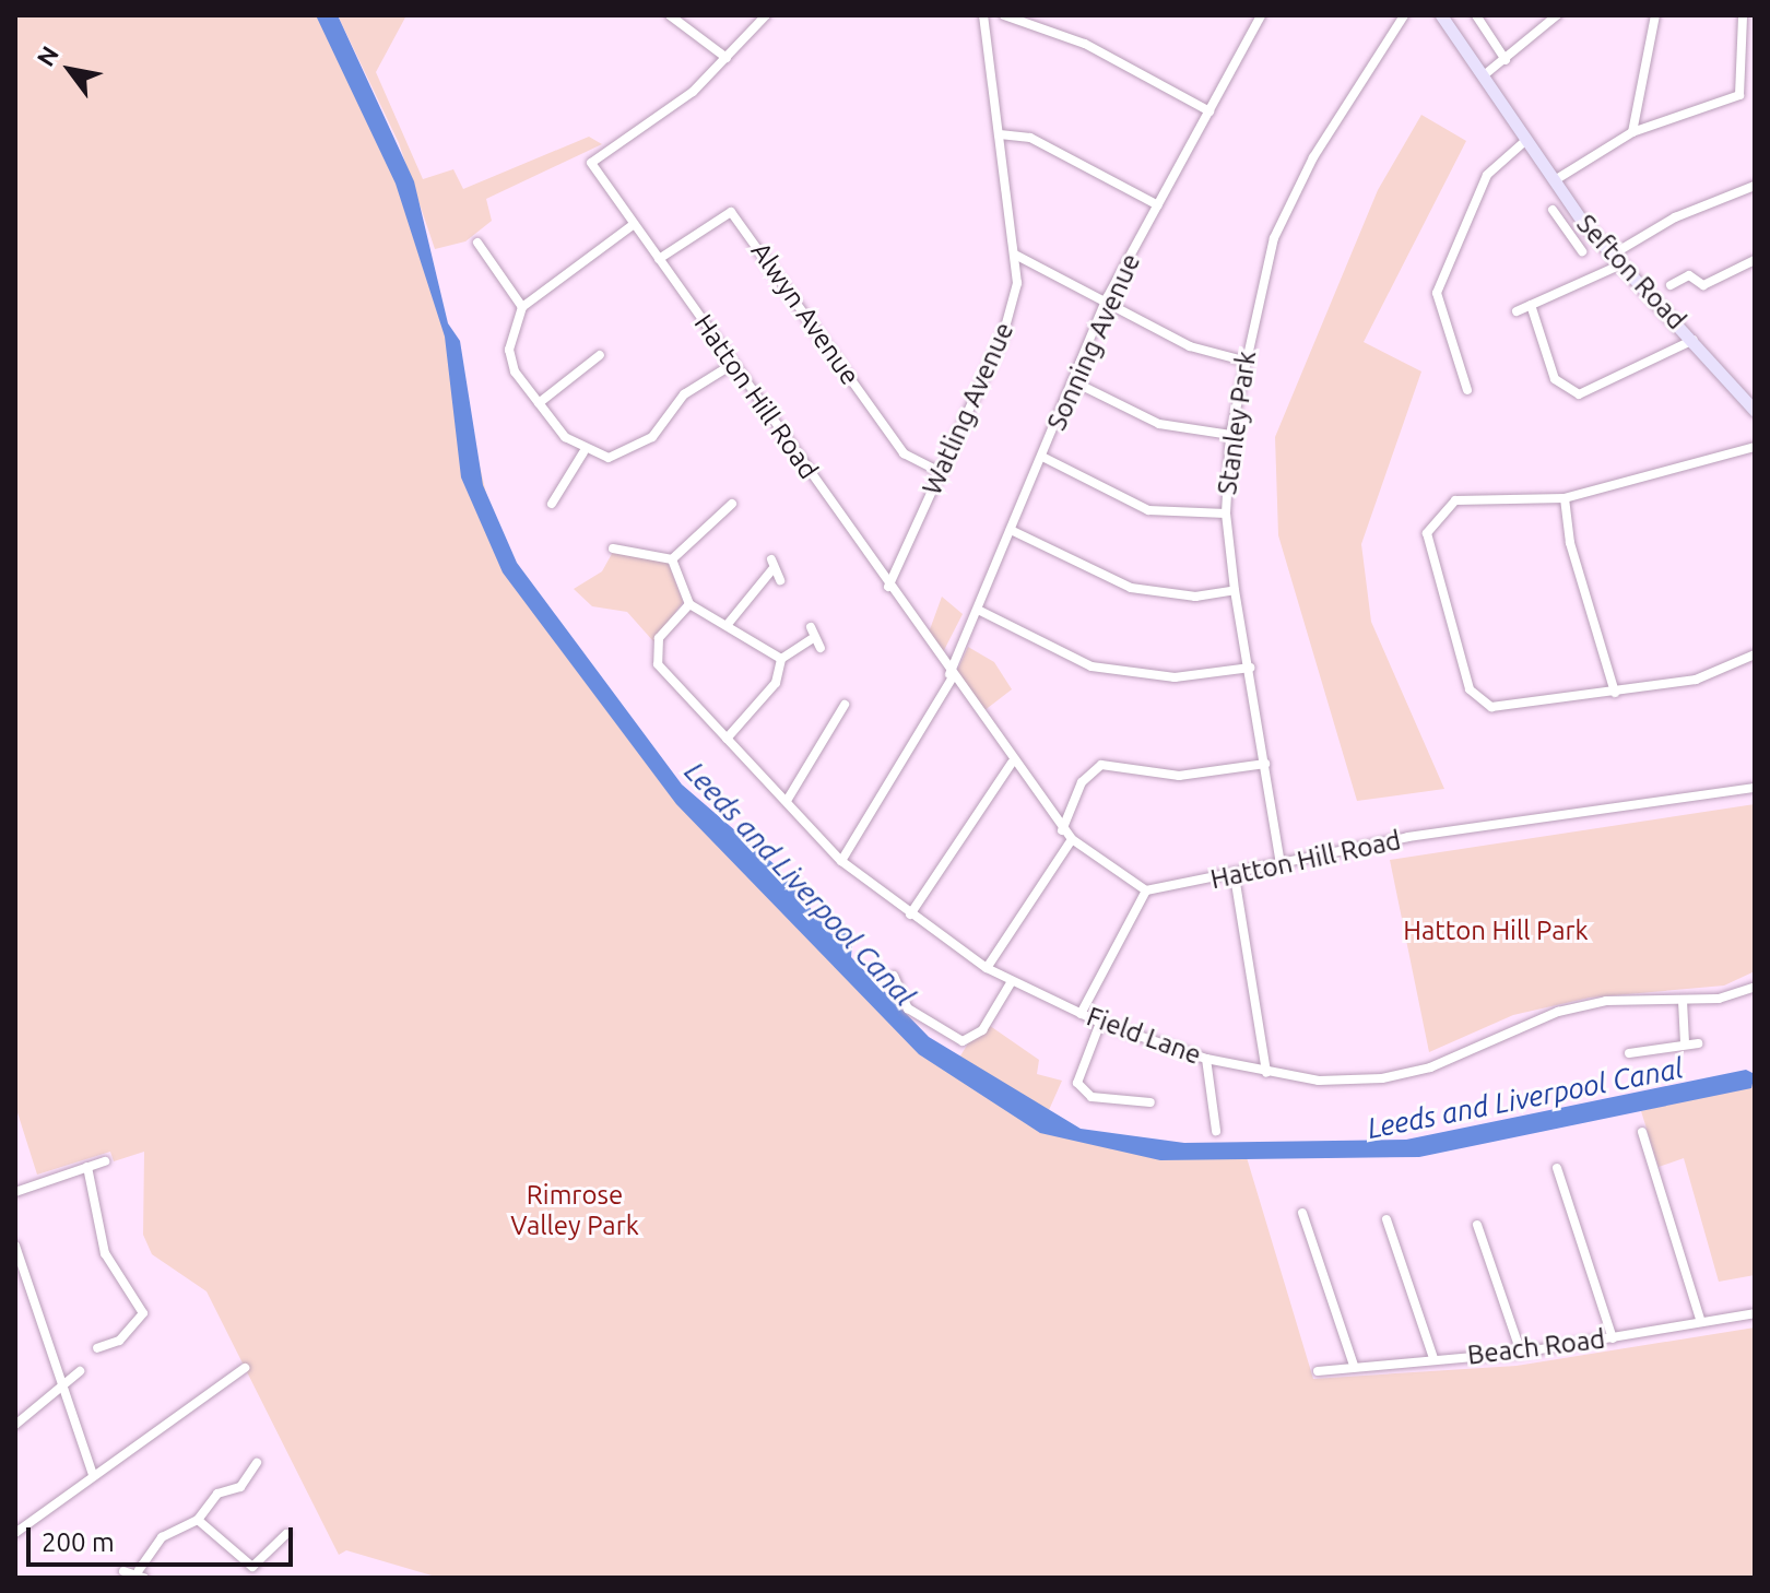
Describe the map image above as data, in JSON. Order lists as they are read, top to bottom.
{
  "streets": {
    "main road": ["Sefton Road"],
    "street": [
      "Alwyn Avenue",
      "Sonning Avenue",
      "Hatton Hill Road",
      "Watling Avenue",
      "Stanley Park",
      "Field Lane",
      "Beach Road"
    ]
  },
  "crossings": [
    ["Alwyn Avenue", "Hatton Hill Road"],
    ["Alwyn Avenue", "Watling Avenue"],
    ["Sonning Avenue", "Hatton Hill Road"],
    ["Sonning Avenue", "Field Lane"],
    ["Hatton Hill Road", "Watling Avenue"],
    ["Hatton Hill Road", "Stanley Park"]
  ],
  "water": ["Leeds and Liverpool Canal"],
  "parks": ["Hatton Hill Park", "Rimrose Valley Park"],
  "scale_bar": "200 m",
  "north": "top left"
}
